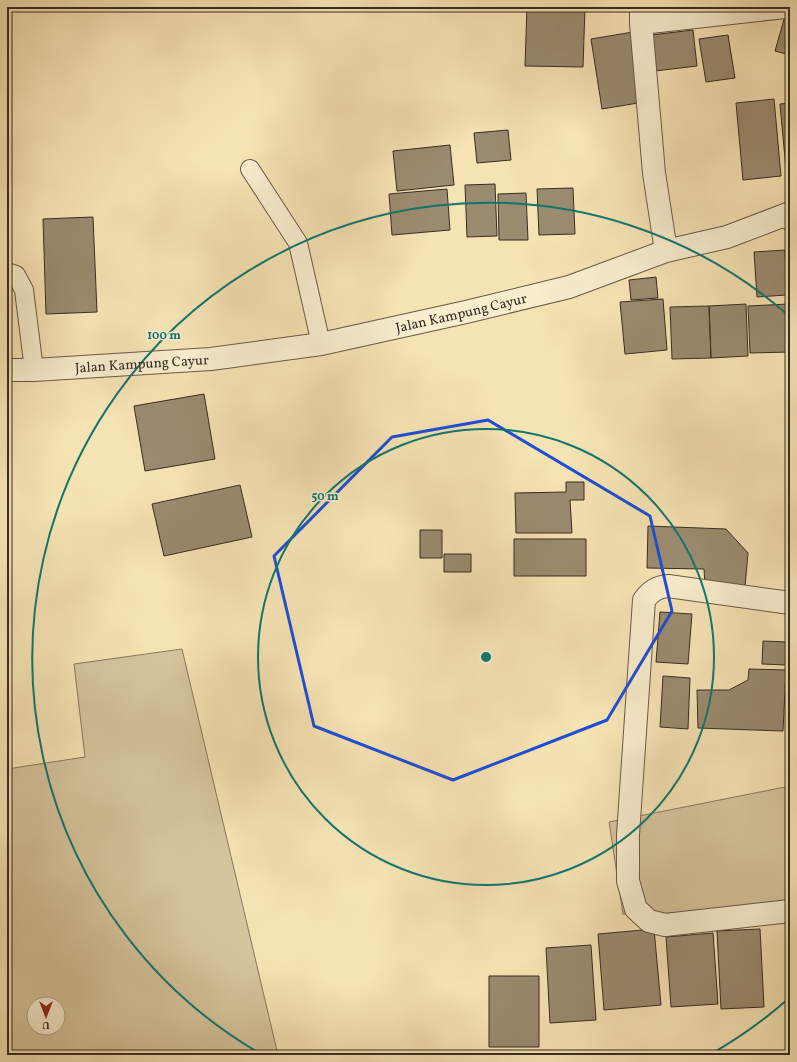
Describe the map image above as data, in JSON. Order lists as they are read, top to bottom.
{
  "streets": {
    "street": ["Jalan Kampung Cayur"]
  },
  "north": "bottom",
  "rings": ["100 m", "50 m"]
}
